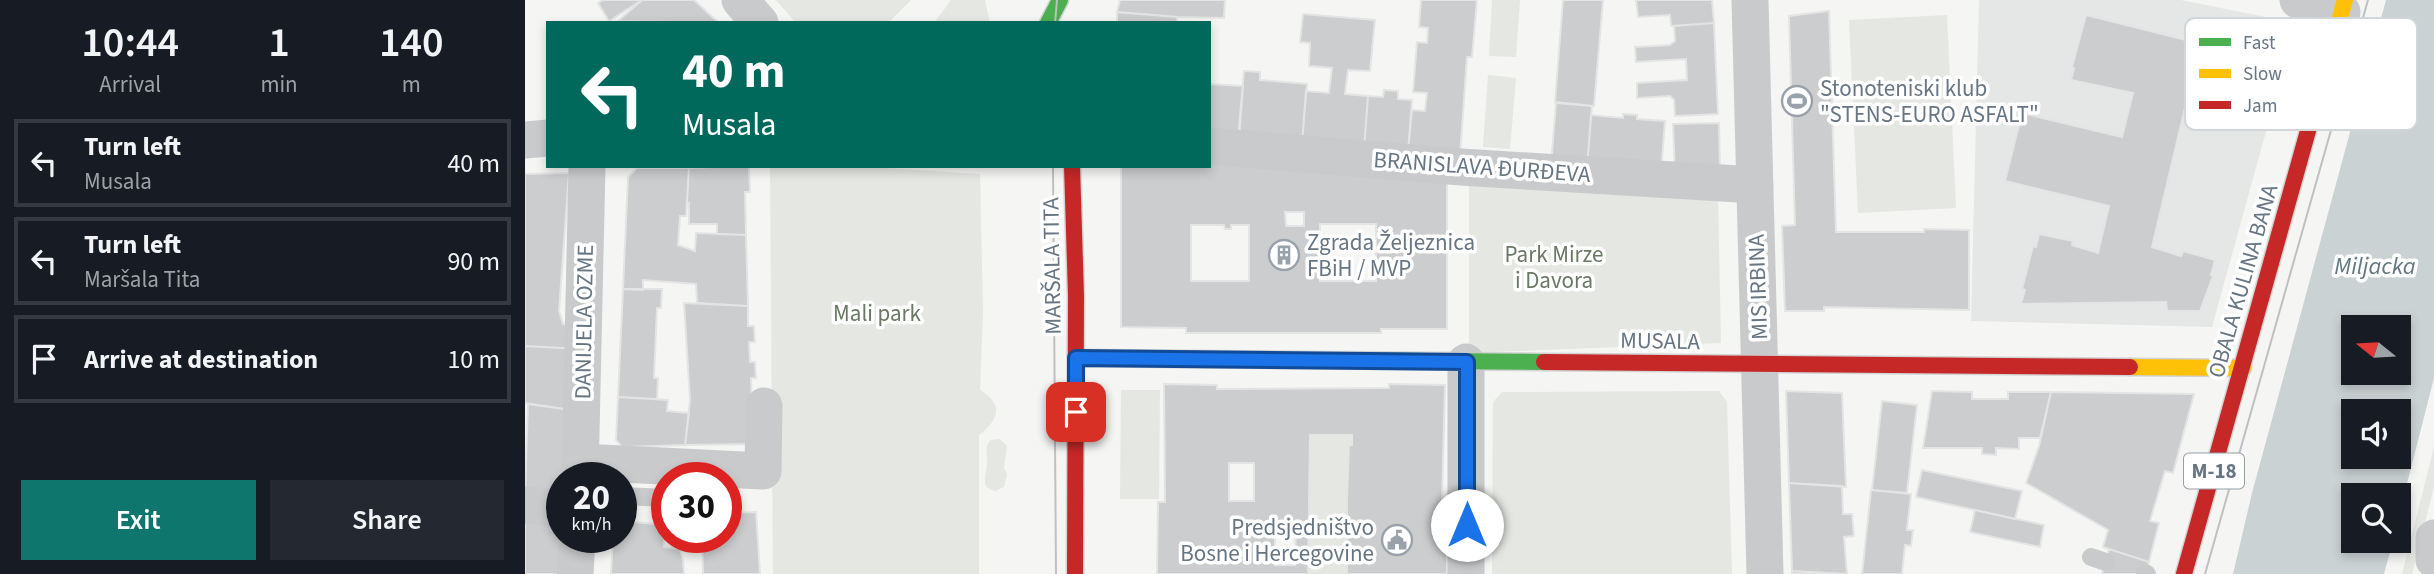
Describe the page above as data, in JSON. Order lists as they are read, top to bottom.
{
  "streets": {
    "street": [
      "BRANISLAVA ĐURĐEVA",
      "MARŠALA TITA",
      "OBALA KULINA BANA",
      "MIS IRBINA",
      "DANIJELA OZME",
      "MUSALA",
      "M-18"
    ]
  },
  "crossings": [
    ["BRANISLAVA ĐURĐEVA", "MIS IRBINA"],
    ["MARŠALA TITA", "MUSALA"],
    ["OBALA KULINA BANA", "MUSALA"],
    ["MIS IRBINA", "MUSALA"]
  ],
  "water": ["Miljacka"],
  "parks": ["Park Mirze i Davora", "Mali park"],
  "places": {
    "sports": ["Stonoteniski klub \"STENS-EURO ASFALT\""],
    "building": ["Zgrada Željeznica FBiH / MVP"],
    "public building": ["Predsjedništvo Bosne i Hercegovine"]
  },
  "legend": ["Fast", "Slow", "Jam"],
  "north": "left",
  "page": {
    "eta": [
      "10:44",
      "Arrival",
      "1",
      "min",
      "140",
      "m"
    ],
    "turn": ["40 m", "Musala"],
    "list": [
      {
        "name": "Turn left",
        "note": "Musala",
        "value": "40 m"
      },
      {
        "name": "Turn left",
        "note": "Maršala Tita",
        "value": "90 m"
      },
      {
        "name": "Arrive at destination",
        "value": "10 m"
      }
    ],
    "speed": "20 km/h",
    "limit": "30",
    "buttons": ["Exit", "Share"]
  }
}
